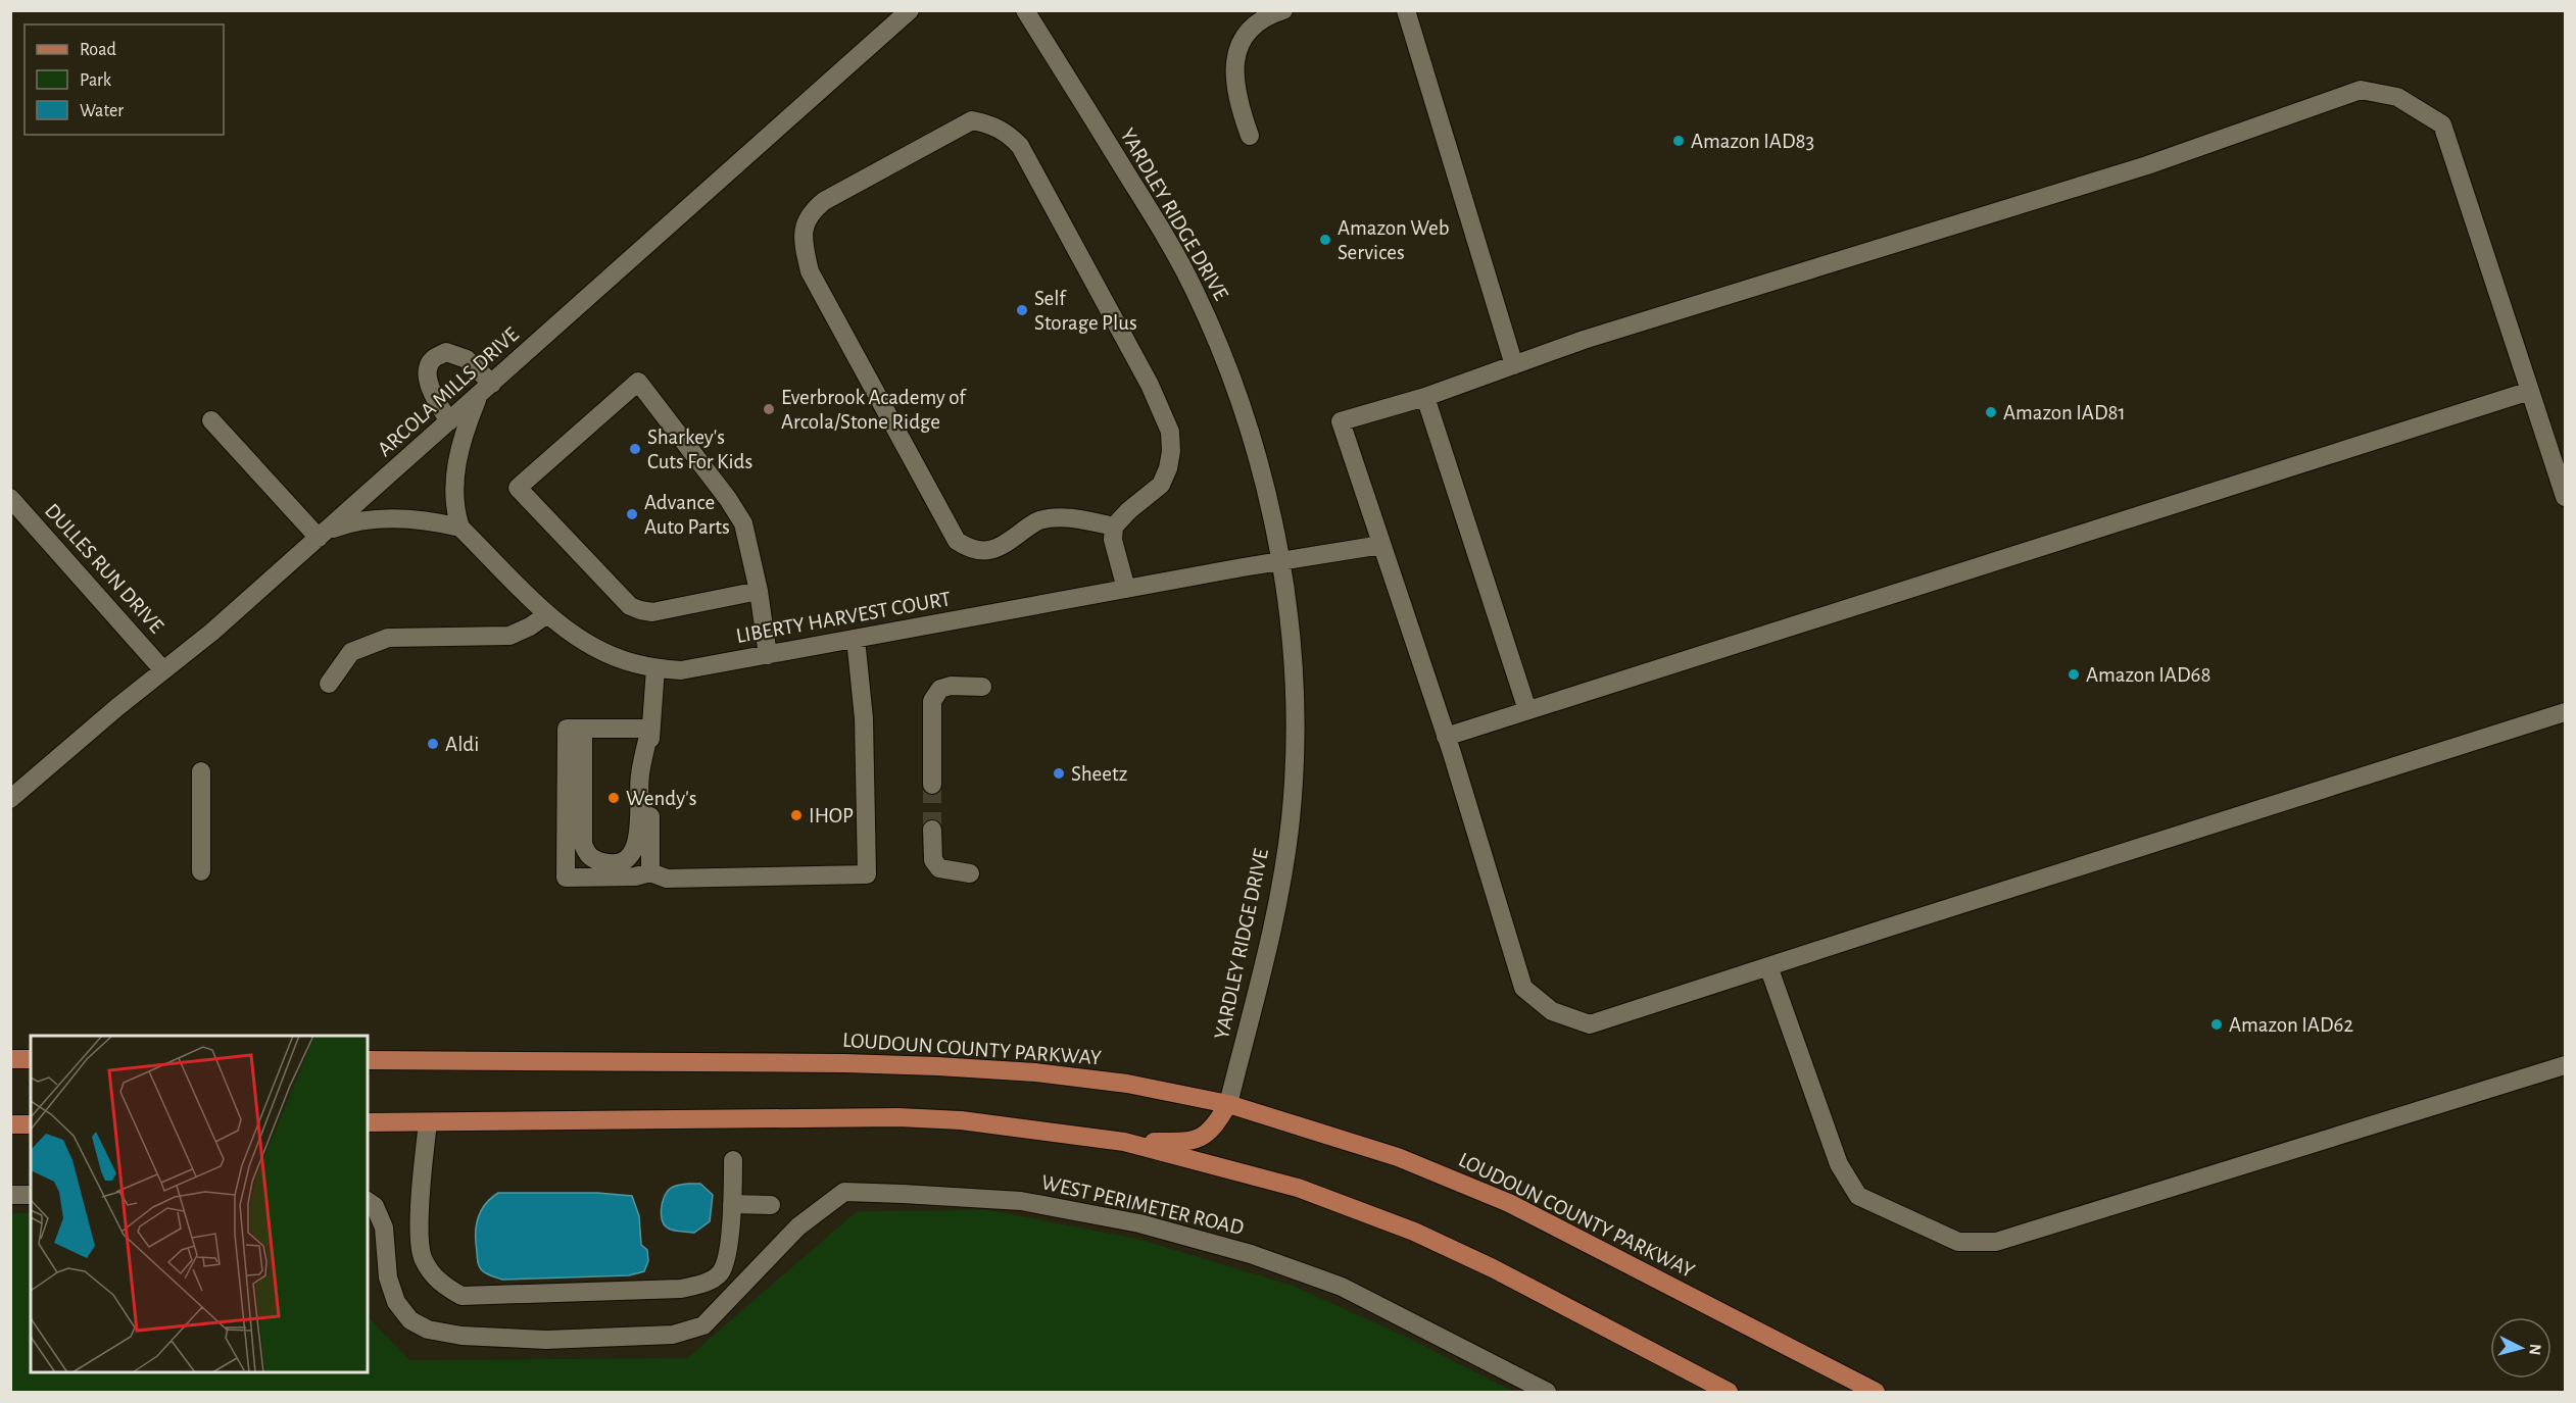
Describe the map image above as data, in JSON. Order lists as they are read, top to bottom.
{
  "streets": {
    "main road": ["LOUDOUN COUNTY PARKWAY"],
    "street": [
      "YARDLEY RIDGE DRIVE",
      "ARCOLA MILLS DRIVE",
      "DULLES RUN DRIVE",
      "LIBERTY HARVEST COURT",
      "WEST PERIMETER ROAD"
    ]
  },
  "crossings": [
    ["YARDLEY RIDGE DRIVE", "LIBERTY HARVEST COURT"],
    ["YARDLEY RIDGE DRIVE", "LOUDOUN COUNTY PARKWAY"],
    ["ARCOLA MILLS DRIVE", "DULLES RUN DRIVE"]
  ],
  "places": [
    "Amazon IAD83",
    "Amazon Web Services",
    "Self Storage Plus",
    "Everbrook Academy of Arcola/Stone Ridge",
    "Amazon IAD81",
    "Sharkey's Cuts For Kids",
    "Advance Auto Parts",
    "Amazon IAD68",
    "Aldi",
    "Sheetz",
    "Wendy's",
    "IHOP",
    "Amazon IAD62"
  ],
  "legend": ["Road", "Park", "Water"],
  "north": "right"
}
